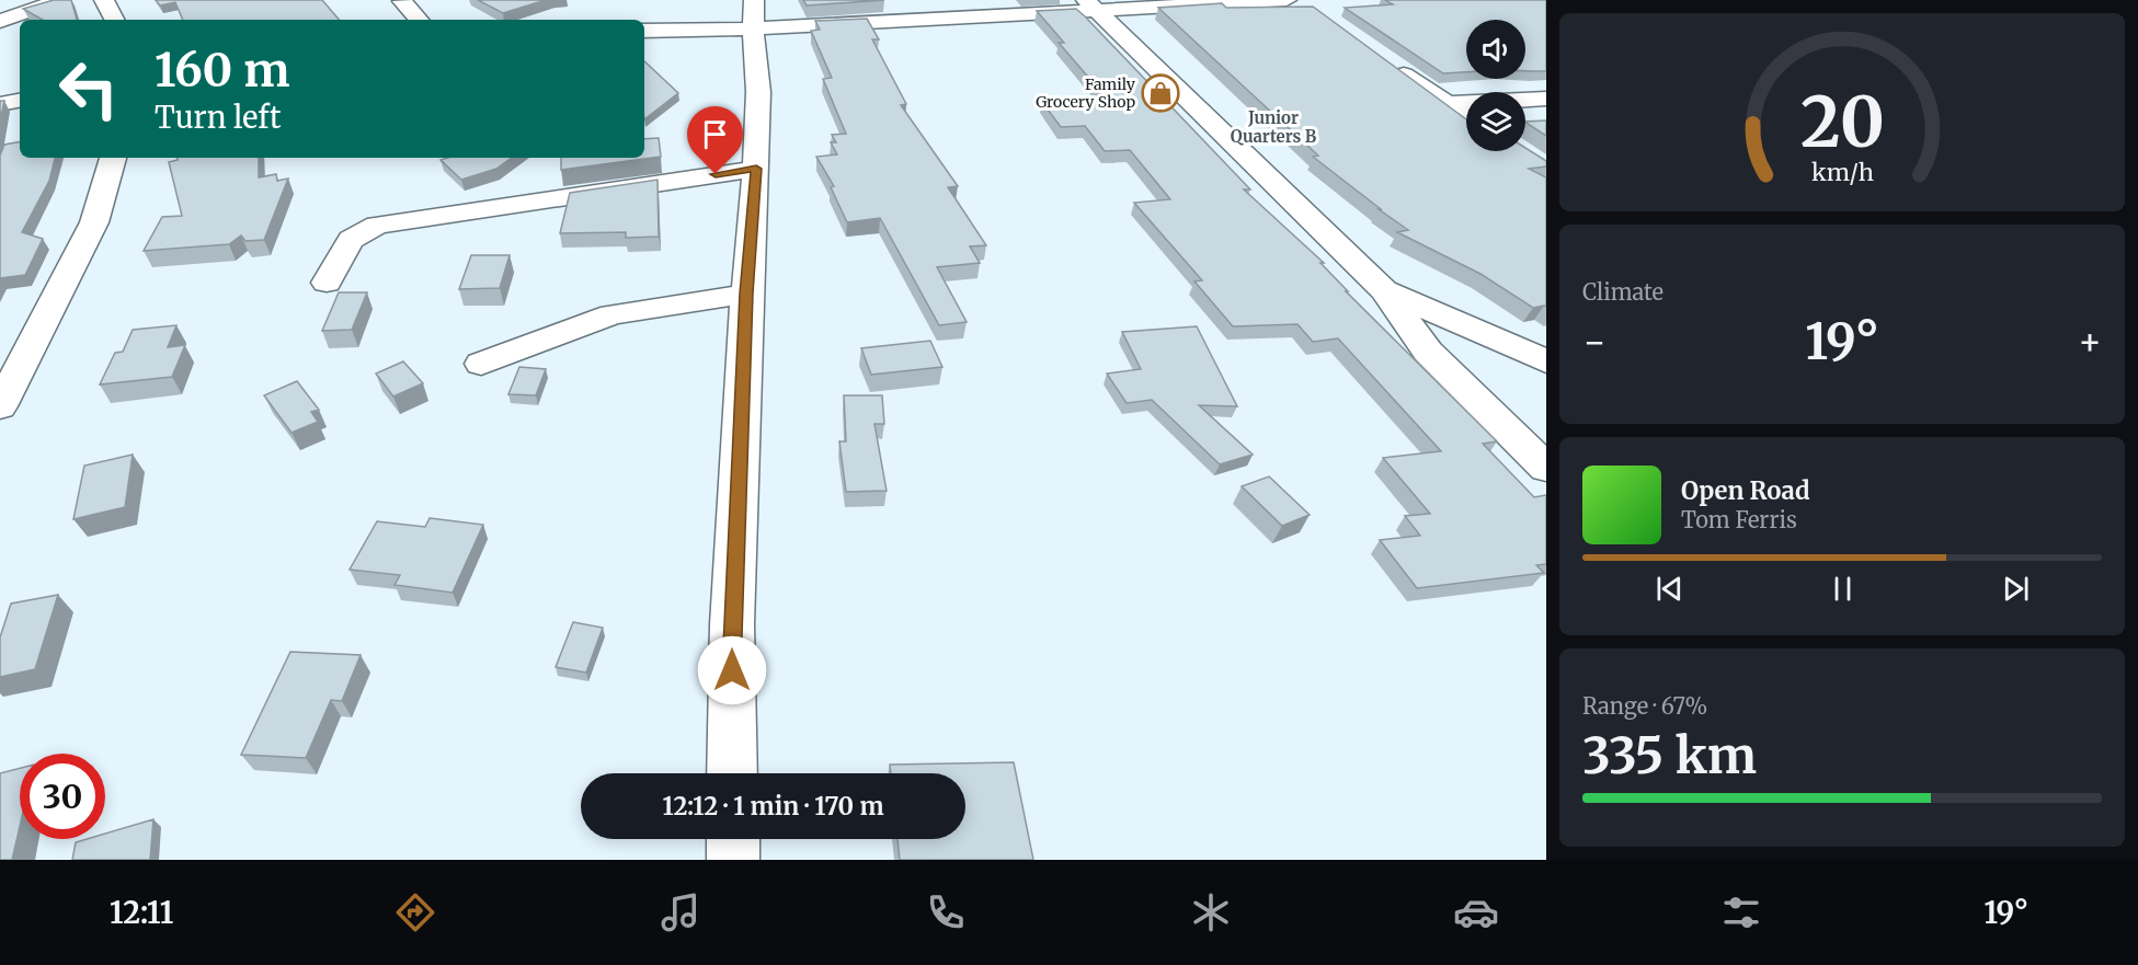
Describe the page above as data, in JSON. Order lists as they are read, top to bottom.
{
  "districts": ["Junior Quarters B"],
  "places": {
    "shop": ["Family Grocery Shop"]
  },
  "page": {
    "turn": ["160 m", "Turn left"],
    "tile": [
      "Climate",
      ["Range · 67%", "335 km"]
    ],
    "heat": ["−", "19°", "+"],
    "song": ["Open Road", "Tom Ferris"],
    "limit": "30",
    "trip": "12:12 · 1 min · 170 m",
    "tabs": ["12:11", "19°"],
    "gauge": ["20", "km/h"]
  }
}
